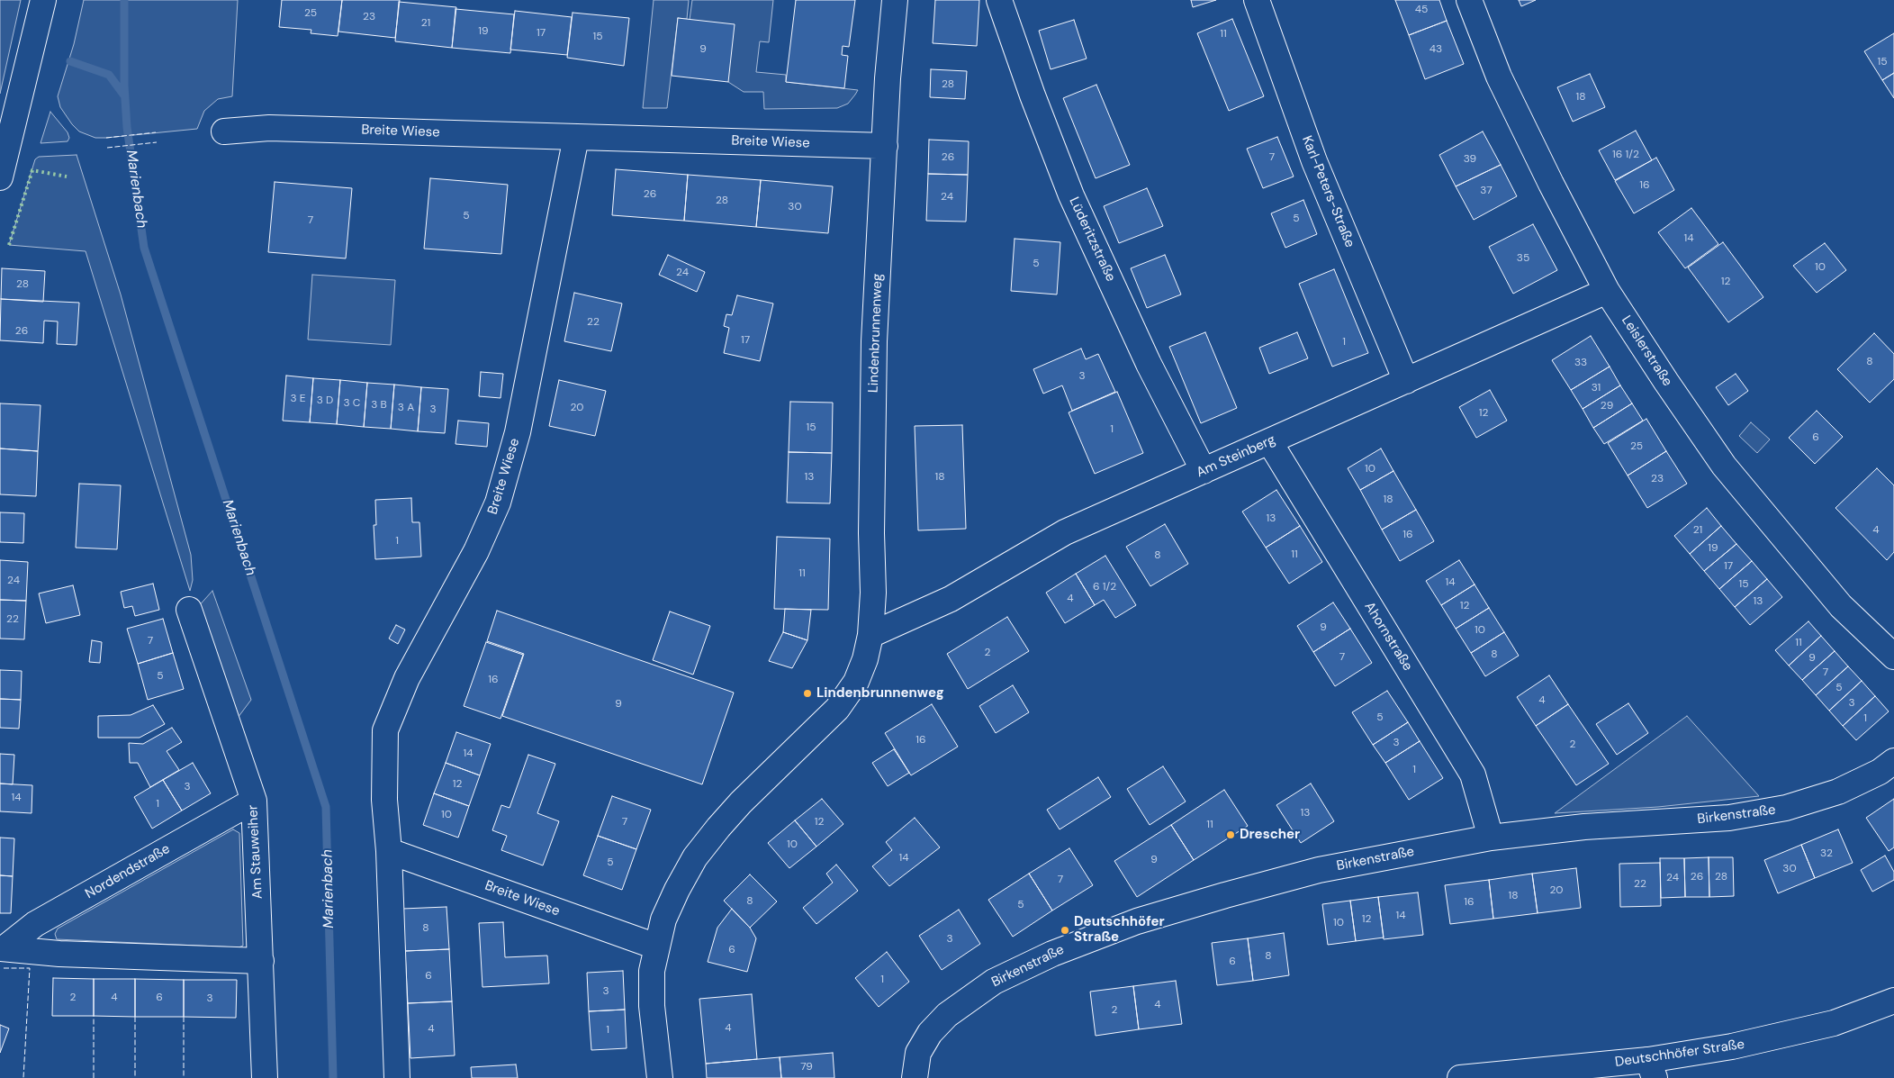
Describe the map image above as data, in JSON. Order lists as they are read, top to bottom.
{
  "streets": {
    "street": [
      "Breite Wiese",
      "Karl-Peters-Straße",
      "Lüderitzstraße",
      "Lindenbrunnenweg",
      "Leislerstraße",
      "Am Steinberg",
      "Ahornstraße",
      "Birkenstraße",
      "Am Stauweiher",
      "Nordendstraße",
      "Deutschhöfer Straße"
    ]
  },
  "crossings": [
    ["Breite Wiese", "Lindenbrunnenweg"],
    ["Karl-Peters-Straße", "Am Steinberg"],
    ["Lüderitzstraße", "Am Steinberg"],
    ["Lindenbrunnenweg", "Am Steinberg"],
    ["Leislerstraße", "Am Steinberg"],
    ["Am Steinberg", "Ahornstraße"],
    ["Ahornstraße", "Birkenstraße"],
    ["Am Stauweiher", "Nordendstraße"]
  ],
  "water": ["Marienbach"],
  "places": ["Lindenbrunnenweg", "Drescher", "Deutschhöfer Straße"],
  "house_numbers": [
    "45",
    "25",
    "23",
    "21",
    "19",
    "17",
    "11",
    "15",
    "9",
    "43",
    "15",
    "28",
    "18",
    "16 1/2",
    "26",
    "7",
    "39",
    "16",
    "37",
    "26",
    "24",
    "28",
    "30",
    "5",
    "5",
    "7",
    "14",
    "35",
    "5",
    "10",
    "24",
    "12",
    "28",
    "22",
    "26",
    "17",
    "1",
    "8",
    "33",
    "3",
    "31",
    "3 E",
    "3 D",
    "3 C",
    "3 B",
    "29",
    "3 A",
    "20",
    "3",
    "12",
    "15",
    "1",
    "6",
    "25",
    "10",
    "13",
    "18",
    "23",
    "18",
    "13",
    "21",
    "4",
    "16",
    "1",
    "19",
    "11",
    "8",
    "17",
    "11",
    "24",
    "14",
    "15",
    "6 1/2",
    "4",
    "13",
    "12",
    "22",
    "9",
    "10",
    "7",
    "11",
    "2",
    "8",
    "7",
    "9",
    "7",
    "5",
    "16",
    "5",
    "4",
    "3",
    "9",
    "5",
    "1",
    "16",
    "3",
    "2",
    "14",
    "1",
    "12",
    "3",
    "14",
    "1",
    "13",
    "10",
    "7",
    "12",
    "11",
    "10",
    "32",
    "14",
    "9",
    "5",
    "30",
    "26",
    "28",
    "24",
    "7",
    "22",
    "20",
    "18",
    "8",
    "16",
    "5",
    "14",
    "12",
    "10",
    "8",
    "3",
    "6",
    "8",
    "6",
    "6",
    "1",
    "3",
    "2",
    "4",
    "6",
    "3",
    "4",
    "2",
    "4",
    "4",
    "1",
    "79"
  ]
}
